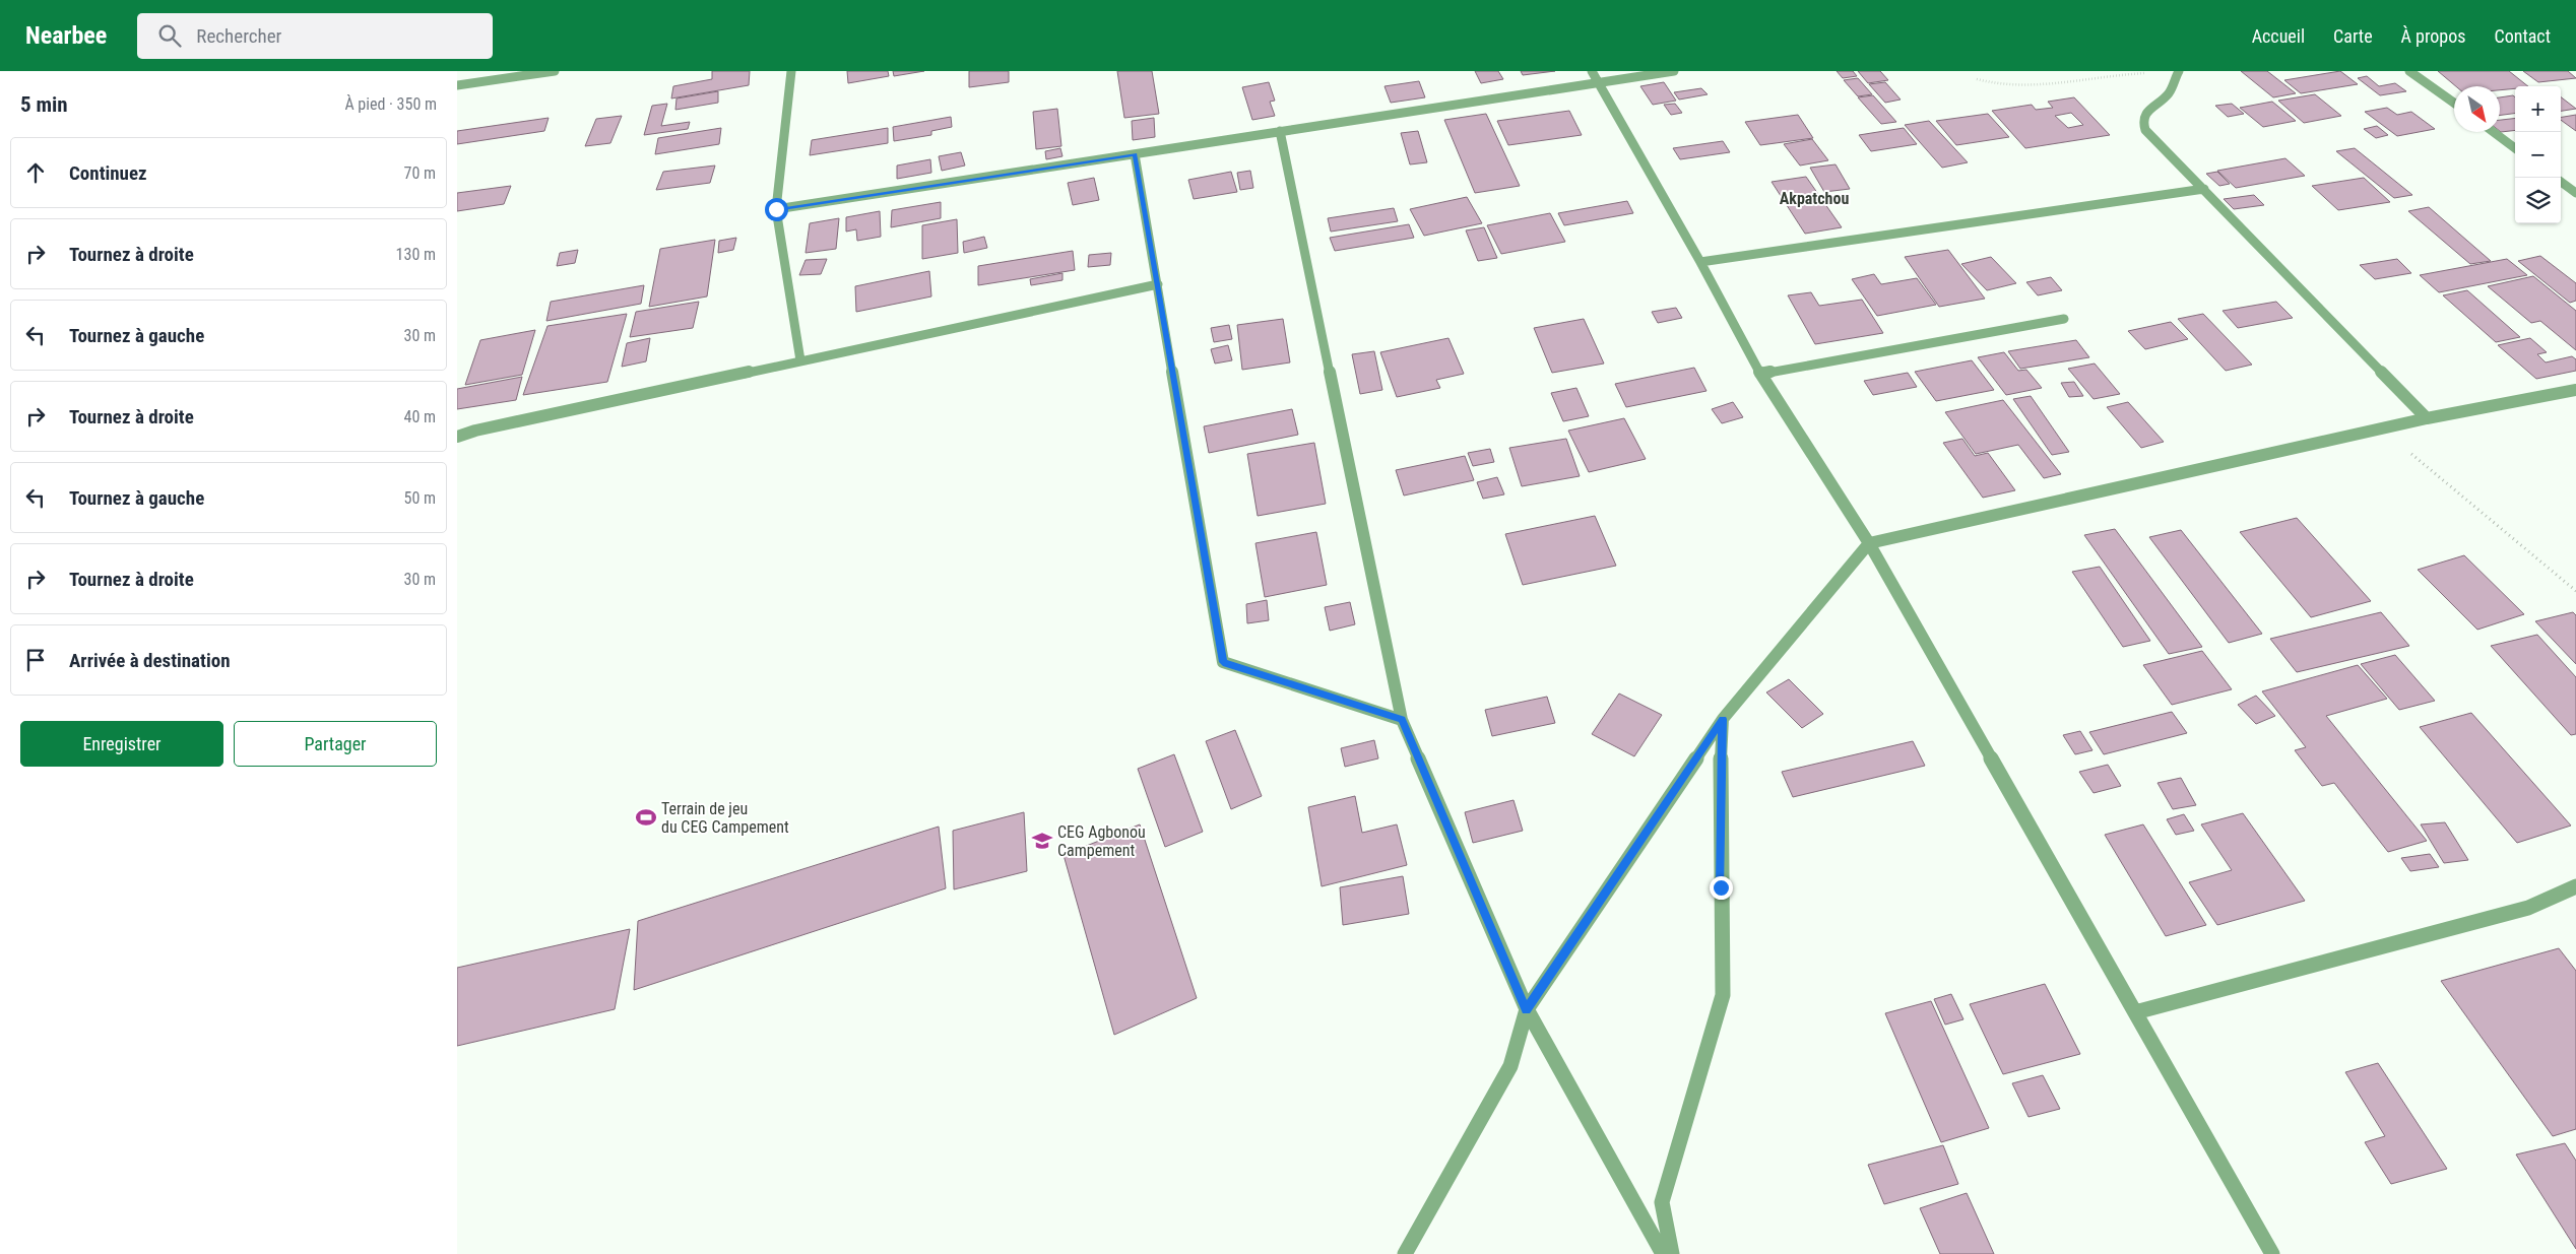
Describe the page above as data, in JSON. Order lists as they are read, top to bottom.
{
  "districts": ["Akpatchou"],
  "places": {
    "sports": ["Terrain de jeu du CEG Campement"],
    "school or university": ["CEG Agbonou Campement"]
  },
  "north": "bottom right",
  "page": {
    "header": "Nearbee",
    "search": "Rechercher",
    "nav": [
      "Accueil",
      "Carte",
      "À propos",
      "Contact"
    ],
    "heading": ["5 min", "À pied · 350 m"],
    "map_buttons": ["+", "−"],
    "list": [
      ["Continuez", "70 m"],
      ["Tournez à droite", "130 m"],
      ["Tournez à gauche", "30 m"],
      ["Tournez à droite", "40 m"],
      ["Tournez à gauche", "50 m"],
      ["Tournez à droite", "30 m"],
      "Arrivée à destination"
    ],
    "buttons": ["Enregistrer", "Partager"]
  }
}
